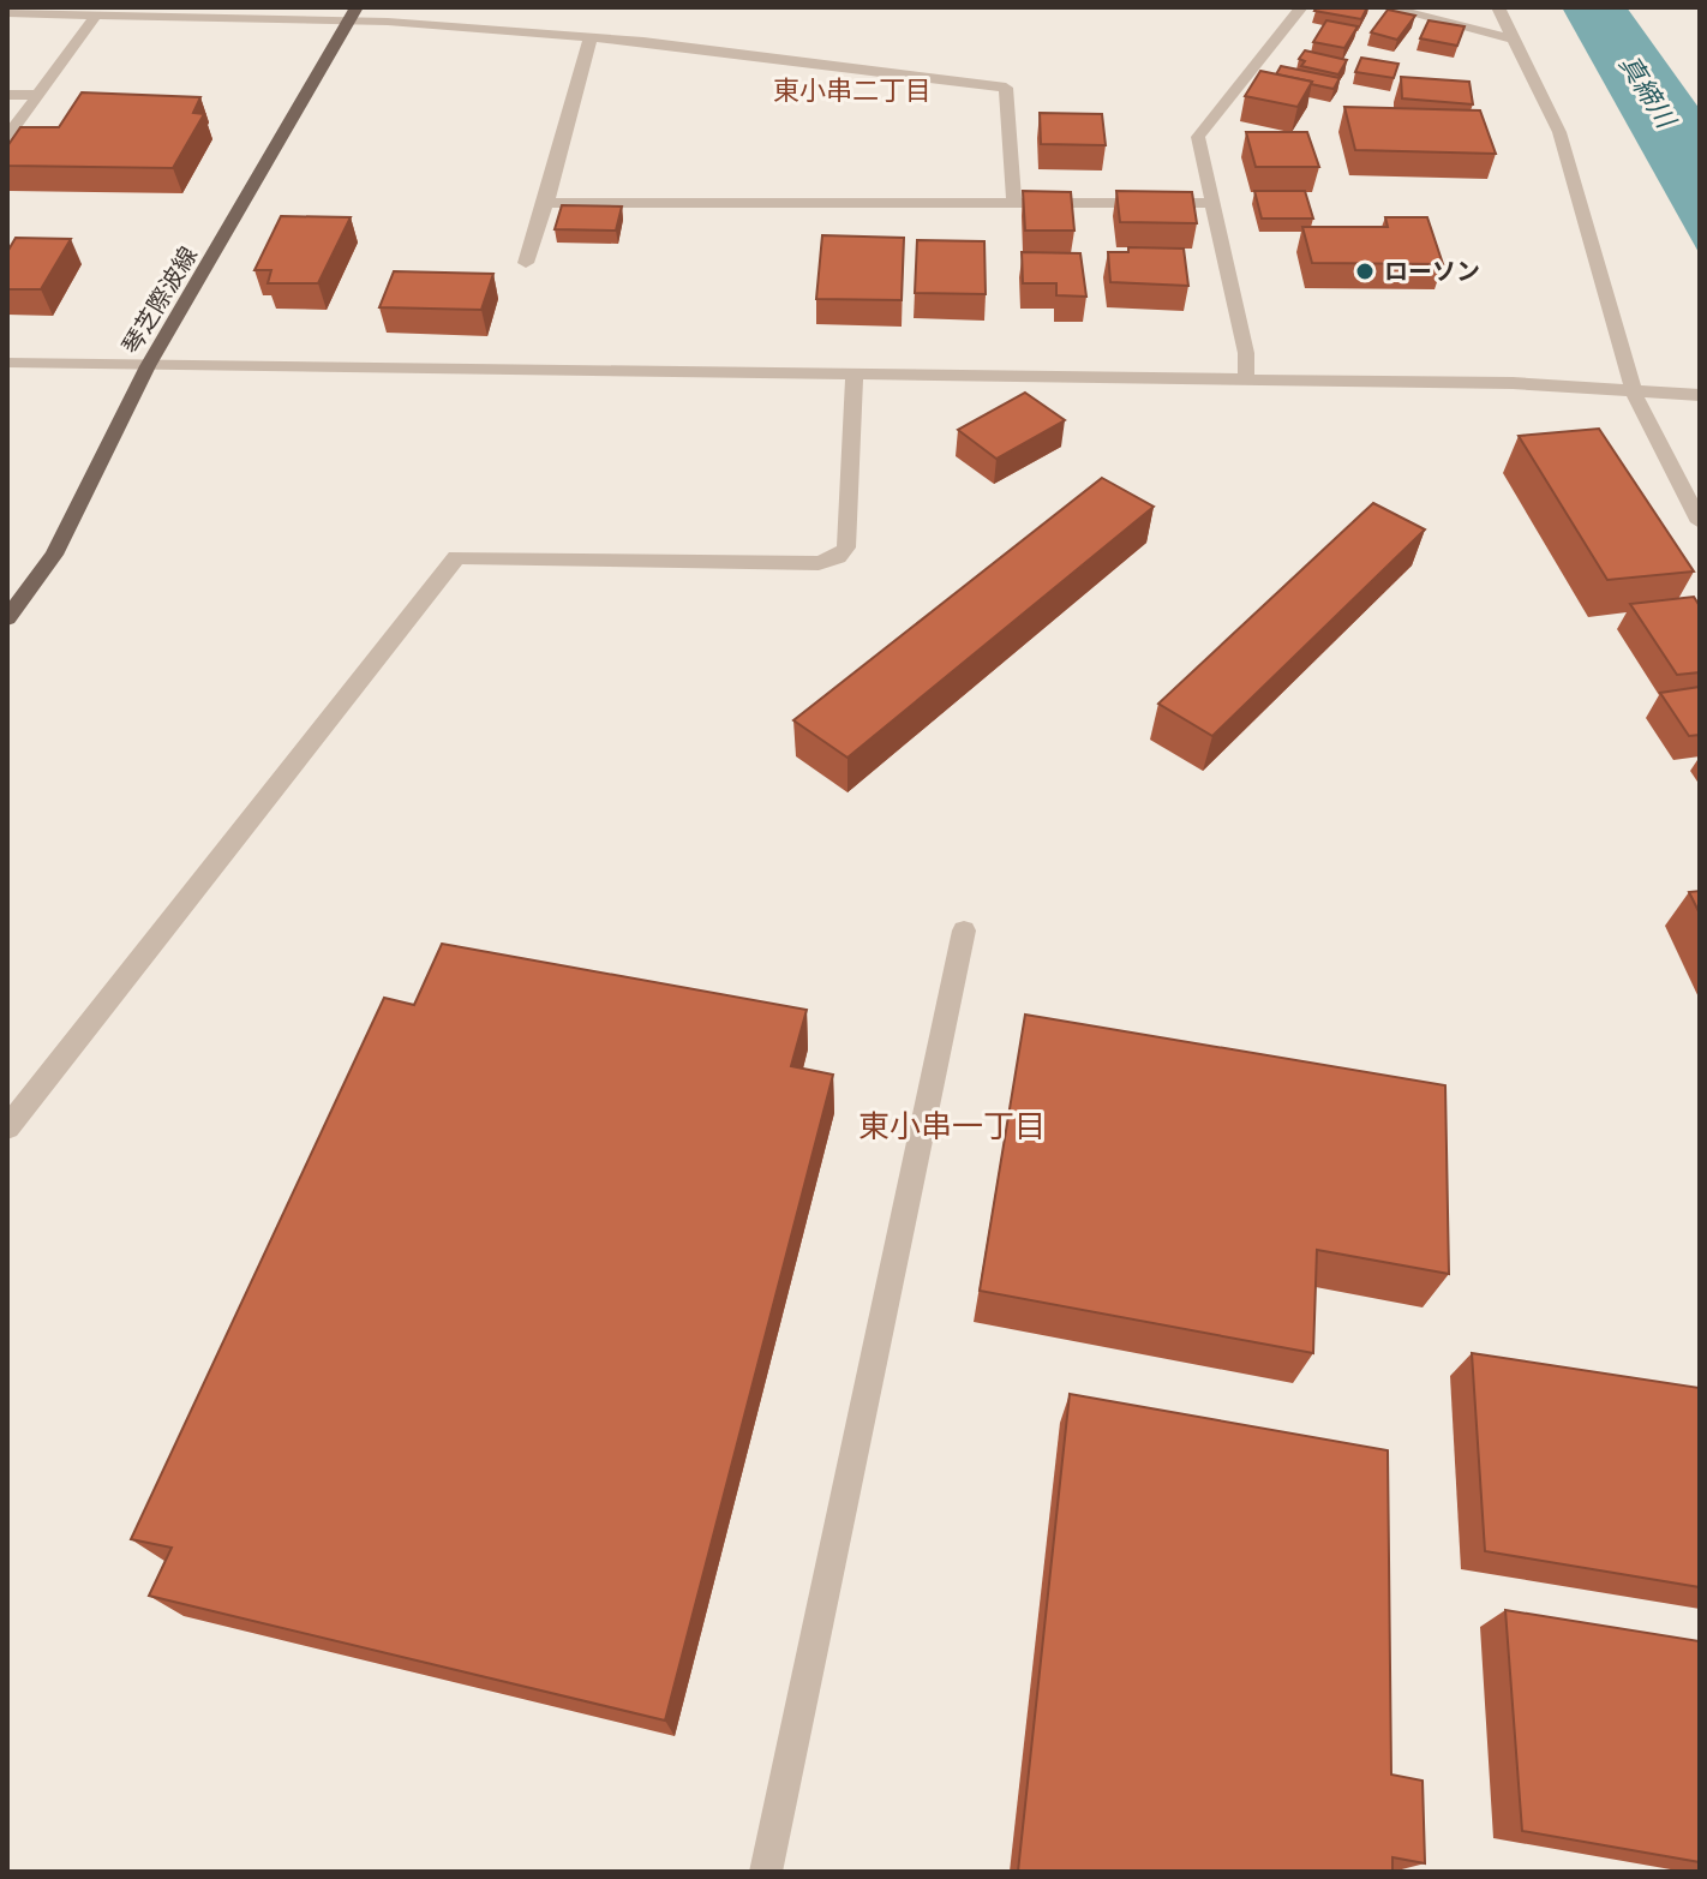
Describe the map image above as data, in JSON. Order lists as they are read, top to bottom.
{
  "streets": {
    "main road": ["琴芝際波線"]
  },
  "districts": ["東小串二丁目", "東小串一丁目"],
  "water": ["真締川"],
  "places": ["ローソン"]
}
